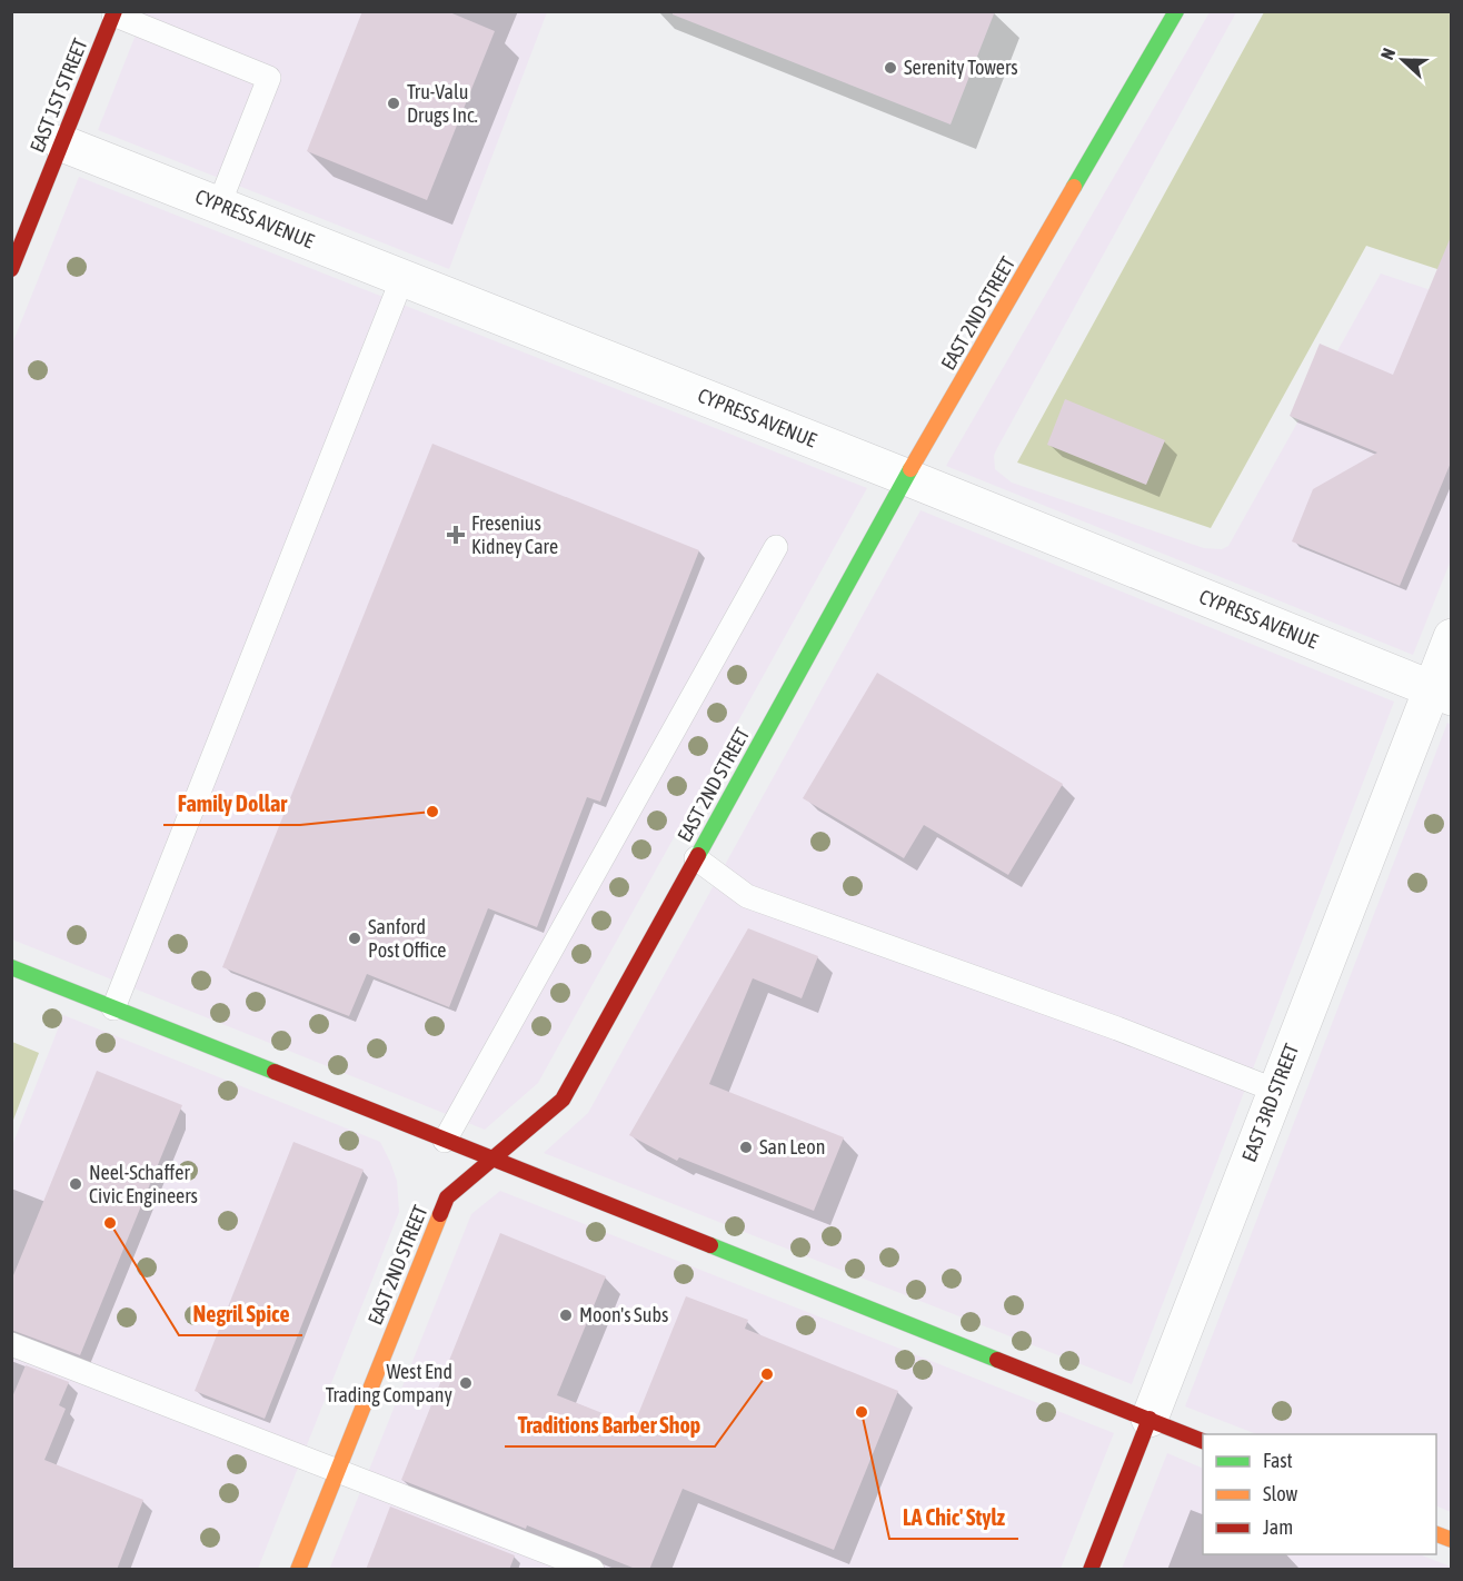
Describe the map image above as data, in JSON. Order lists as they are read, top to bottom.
{
  "streets": {
    "street": [
      "EAST 1ST STREET",
      "CYPRESS AVENUE",
      "EAST 2ND STREET",
      "EAST 3RD STREET"
    ]
  },
  "crossings": [
    ["EAST 1ST STREET", "CYPRESS AVENUE"],
    ["CYPRESS AVENUE", "EAST 2ND STREET"],
    ["CYPRESS AVENUE", "EAST 3RD STREET"]
  ],
  "places": {
    "other": [
      "Serenity Towers",
      "Tru-Valu Drugs Inc.",
      "Family Dollar",
      "Sanford Post Office",
      "San Leon",
      "Neel-Schaffer Civic Engineers",
      "Negril Spice",
      "Moon's Subs",
      "Traditions Barber Shop",
      "West End Trading Company",
      "LA Chic' Stylz"
    ],
    "health": ["Fresenius Kidney Care"]
  },
  "legend": ["Fast", "Slow", "Jam"],
  "north": "left"
}
